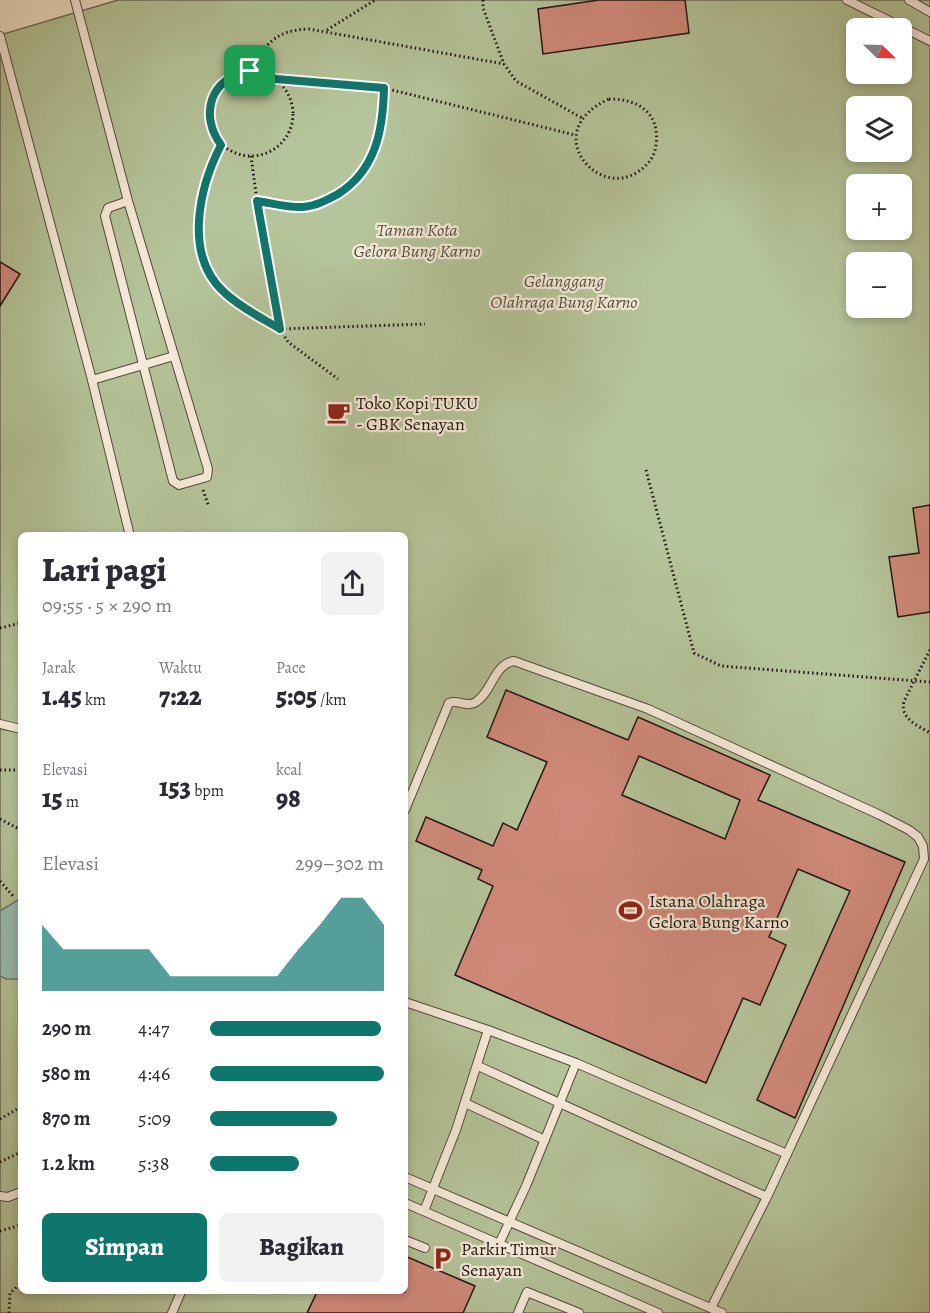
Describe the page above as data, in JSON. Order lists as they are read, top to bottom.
{
  "parks": ["Taman Kota Gelora Bung Karno", "Gelanggang Olahraga Bung Karno"],
  "places": {
    "cafe": ["Toko Kopi TUKU - GBK Senayan"],
    "sports": ["Istana Olahraga Gelora Bung Karno"],
    "parking": ["Parkir Timur Senayan"]
  },
  "north": "bottom right",
  "page": {
    "map_buttons": ["+", "−"],
    "heading": ["Lari pagi", "09:55 · 5 × 290 m"],
    "stats": [
      ["Jarak", "1.45 km"],
      ["Waktu", "7:22"],
      ["Pace", "5:05 /km"],
      ["Elevasi", "15 m"],
      ["153 bpm"],
      ["kcal", "98"]
    ],
    "chart": ["Elevasi", "299–302 m"],
    "list": [
      {
        "name": "290 m",
        "note": "4:47"
      },
      {
        "name": "580 m",
        "note": "4:46"
      },
      {
        "name": "870 m",
        "note": "5:09"
      },
      {
        "name": "1.2 km",
        "note": "5:38"
      }
    ],
    "buttons": ["Simpan", "Bagikan"]
  }
}
